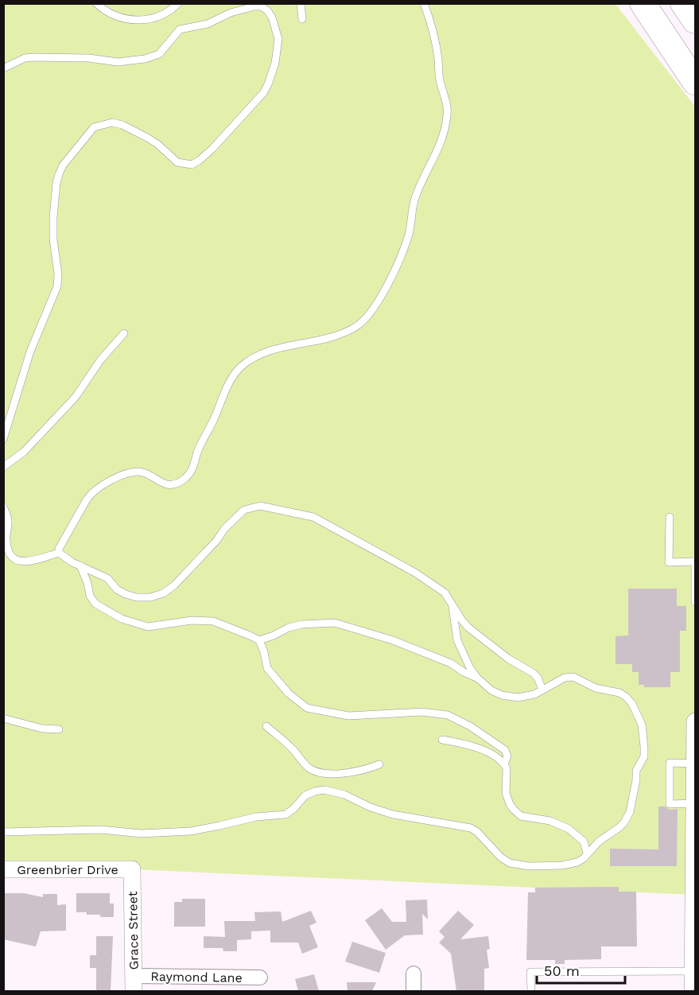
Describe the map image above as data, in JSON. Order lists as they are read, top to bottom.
{
  "streets": {
    "street": ["Greenbrier Drive", "Grace Street", "Raymond Lane"]
  },
  "crossings": [
    ["Greenbrier Drive", "Grace Street"],
    ["Grace Street", "Raymond Lane"]
  ],
  "scale_bar": "50 m"
}
